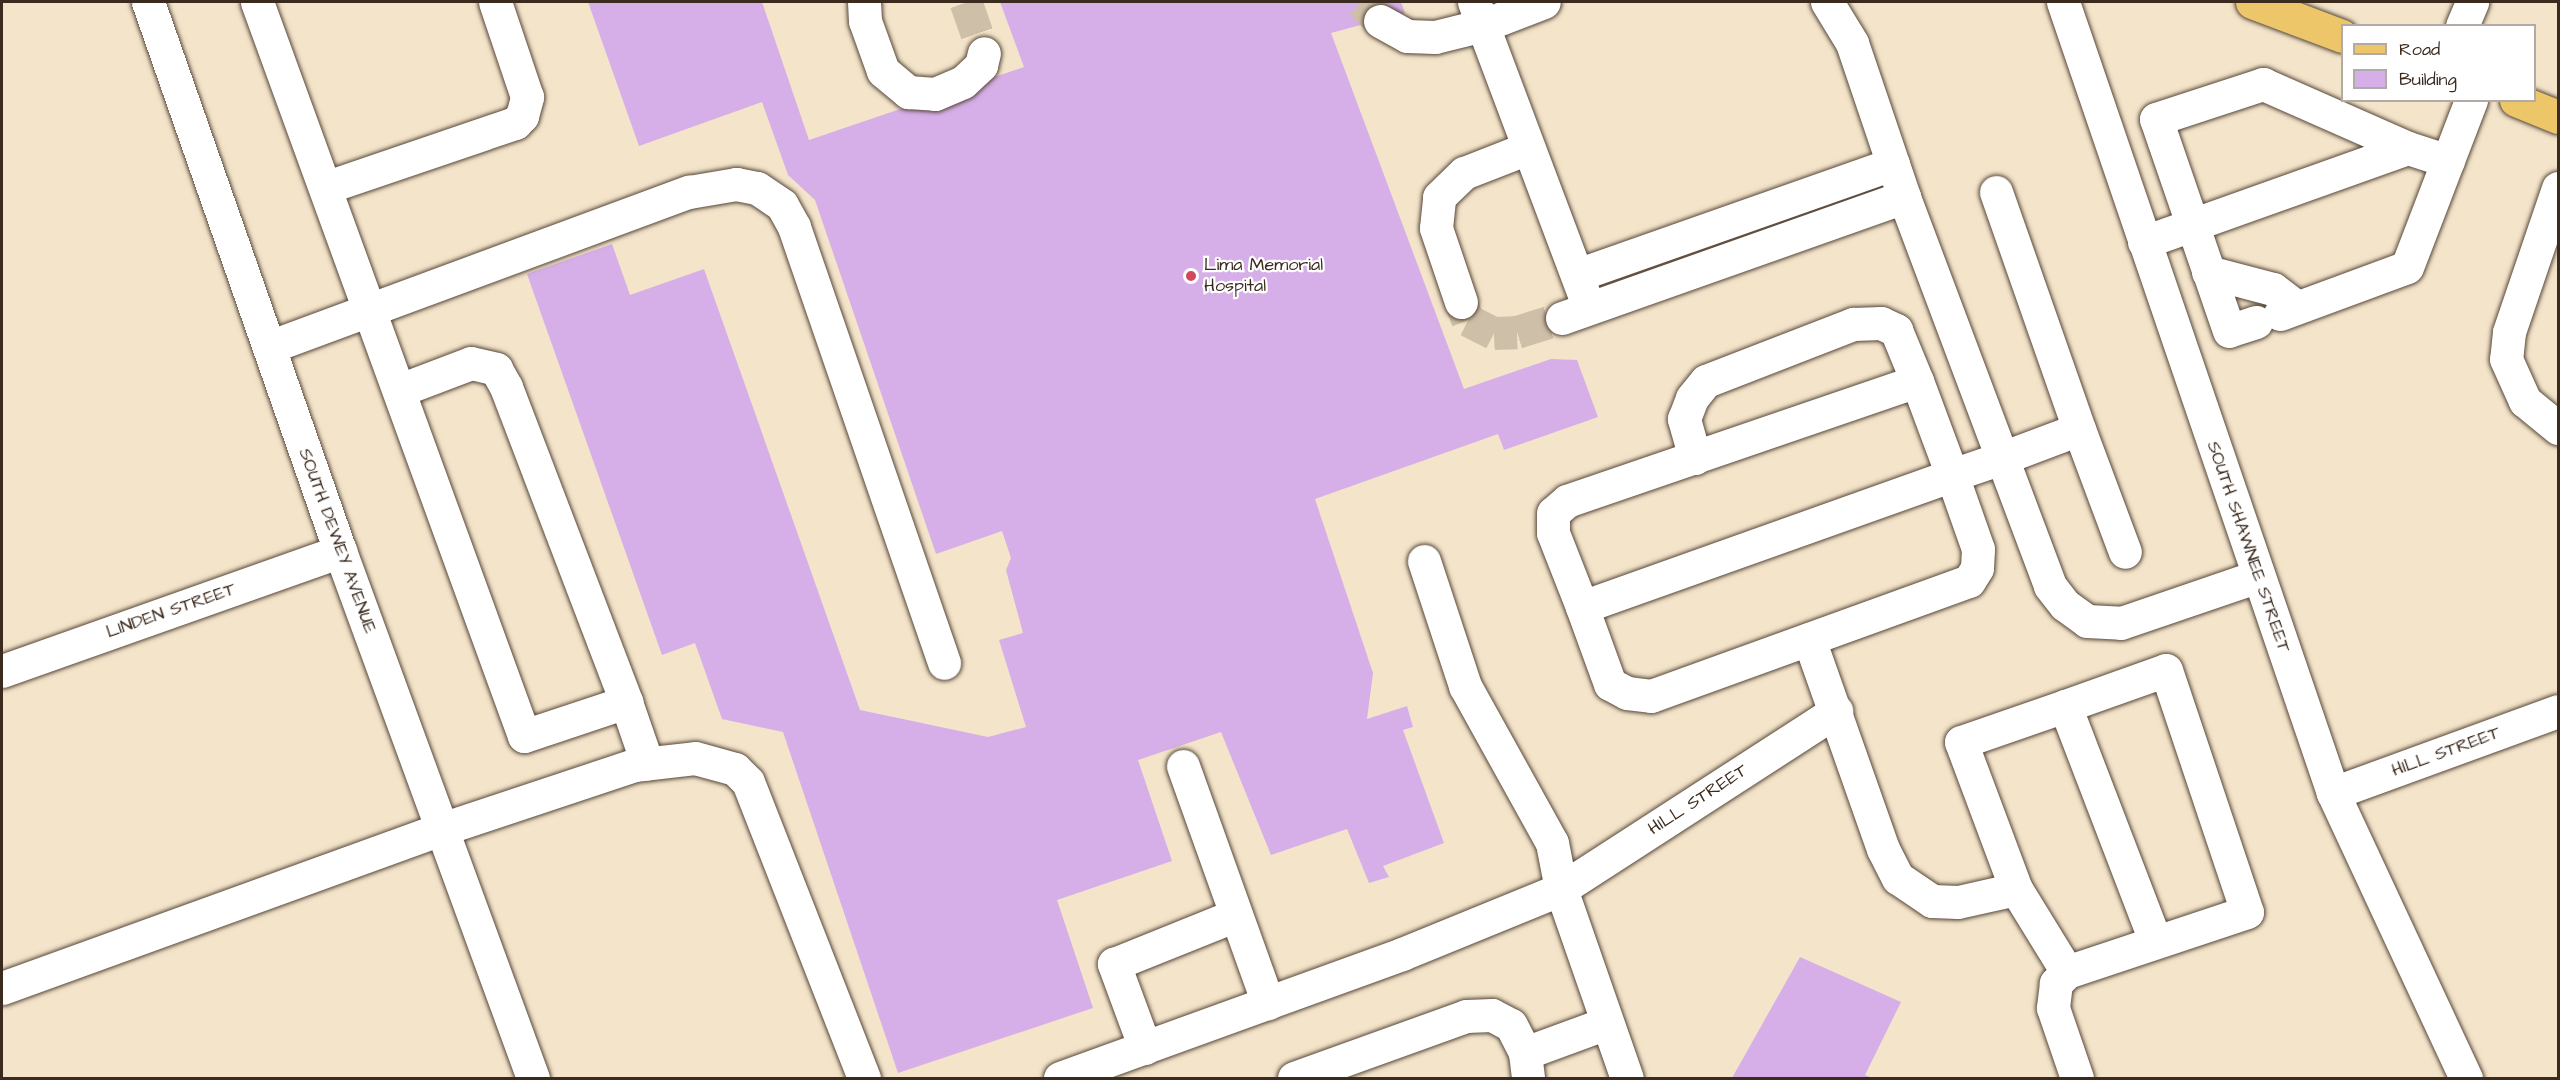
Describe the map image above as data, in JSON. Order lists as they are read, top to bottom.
{
  "streets": {
    "street": [
      "SOUTH DEWEY AVENUE",
      "SOUTH SHAWNEE STREET",
      "LINDEN STREET",
      "HILL STREET"
    ]
  },
  "crossings": [
    ["SOUTH DEWEY AVENUE", "LINDEN STREET"],
    ["SOUTH SHAWNEE STREET", "HILL STREET"]
  ],
  "places": ["Lima Memorial Hospital"],
  "legend": ["Road", "Building"]
}
